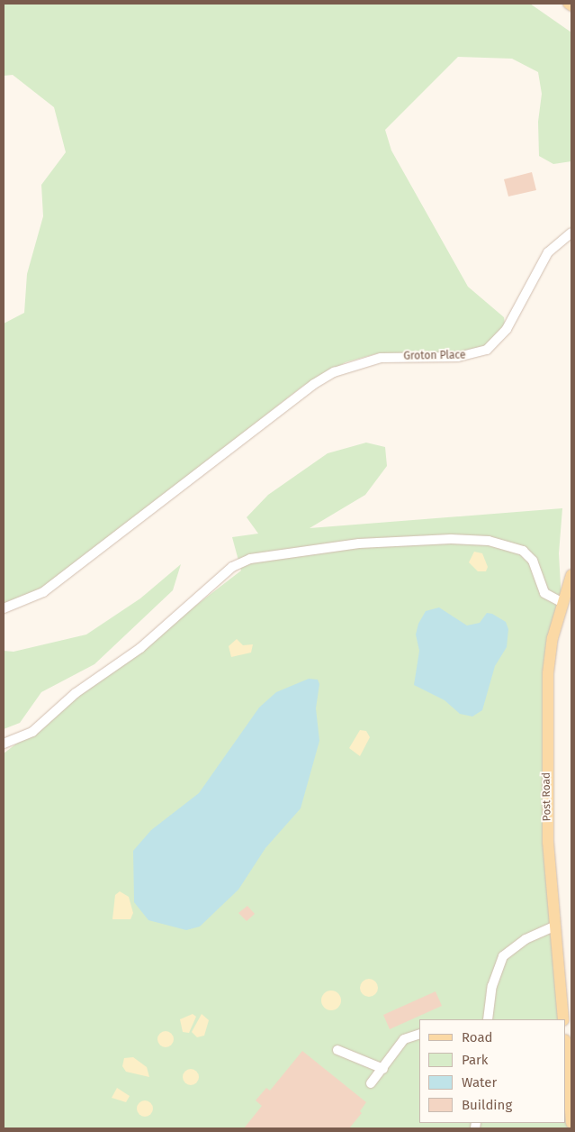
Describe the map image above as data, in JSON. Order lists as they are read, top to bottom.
{
  "streets": {
    "main road": ["Post Road"],
    "street": ["Groton Place"]
  },
  "legend": [
    "Road",
    "Park",
    "Water",
    "Building"
  ]
}
